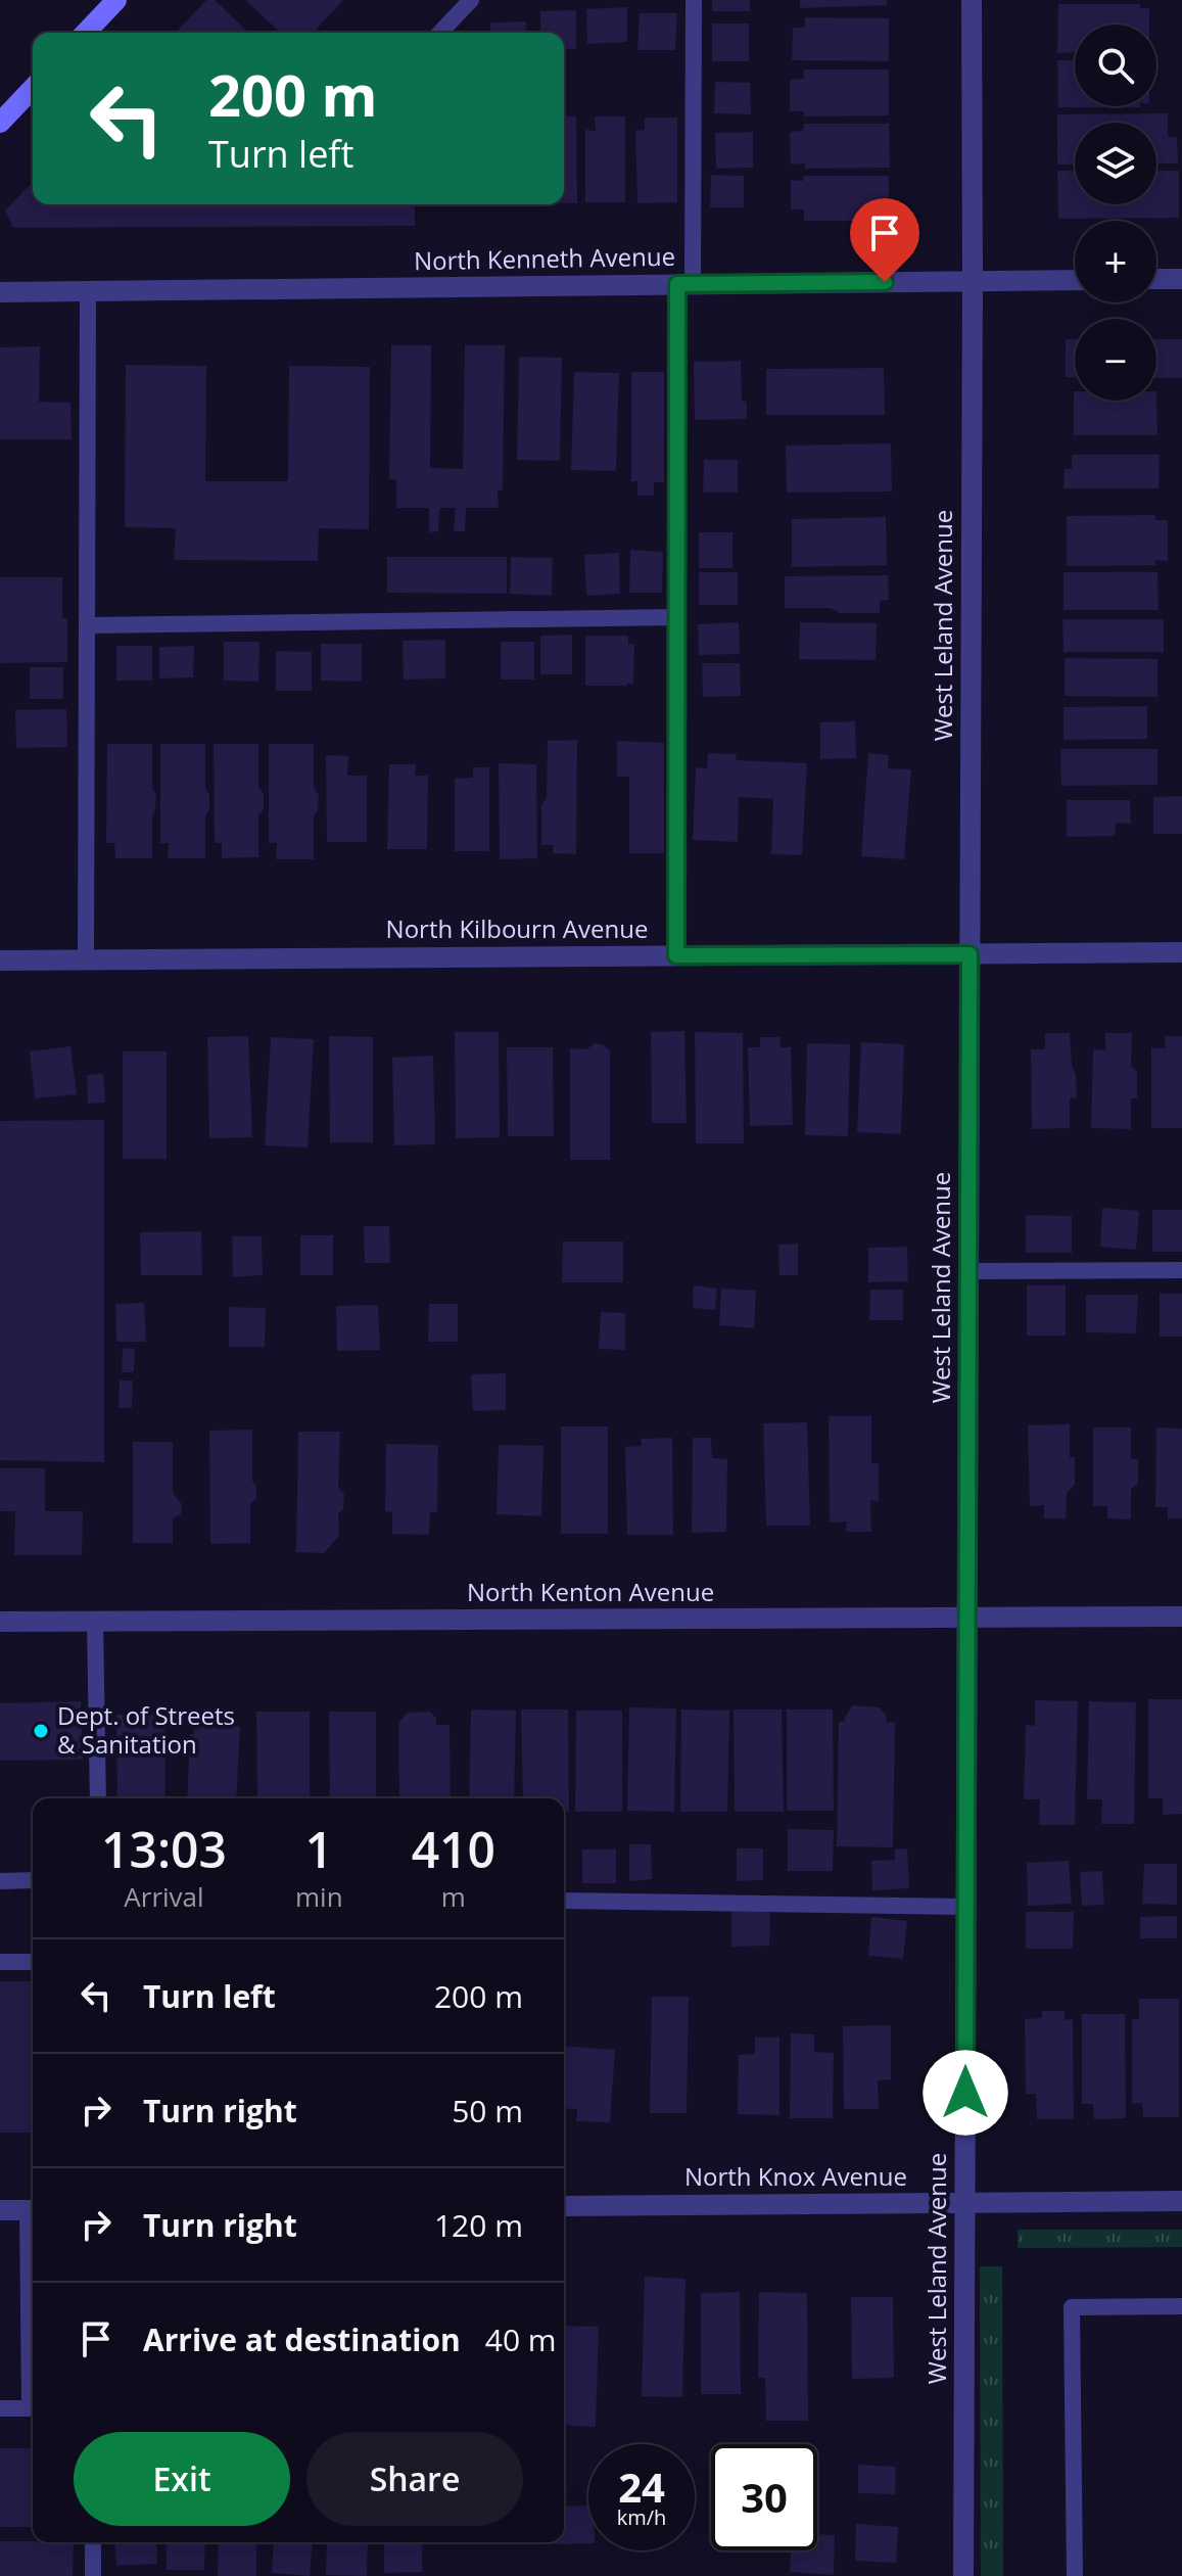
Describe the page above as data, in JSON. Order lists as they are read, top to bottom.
{
  "streets": {
    "street": [
      "North Kenneth Avenue",
      "West Leland Avenue",
      "North Kilbourn Avenue",
      "North Kenton Avenue",
      "North Knox Avenue"
    ]
  },
  "crossings": [
    ["North Kenneth Avenue", "West Leland Avenue"],
    ["West Leland Avenue", "North Kilbourn Avenue"],
    ["West Leland Avenue", "North Kenton Avenue"],
    ["West Leland Avenue", "North Knox Avenue"]
  ],
  "places": ["Dept. of Streets & Sanitation"],
  "page": {
    "map_buttons": ["+", "−"],
    "turn": ["200 m", "Turn left"],
    "eta": [
      "13:03",
      "Arrival",
      "1",
      "min",
      "410",
      "m"
    ],
    "list": [
      {
        "name": "Turn left",
        "value": "200 m"
      },
      {
        "name": "Turn right",
        "value": "50 m"
      },
      {
        "name": "Turn right",
        "value": "120 m"
      },
      {
        "name": "Arrive at destination",
        "value": "40 m"
      }
    ],
    "buttons": ["Exit", "Share"],
    "speed": "24 km/h",
    "limit": "30"
  }
}
